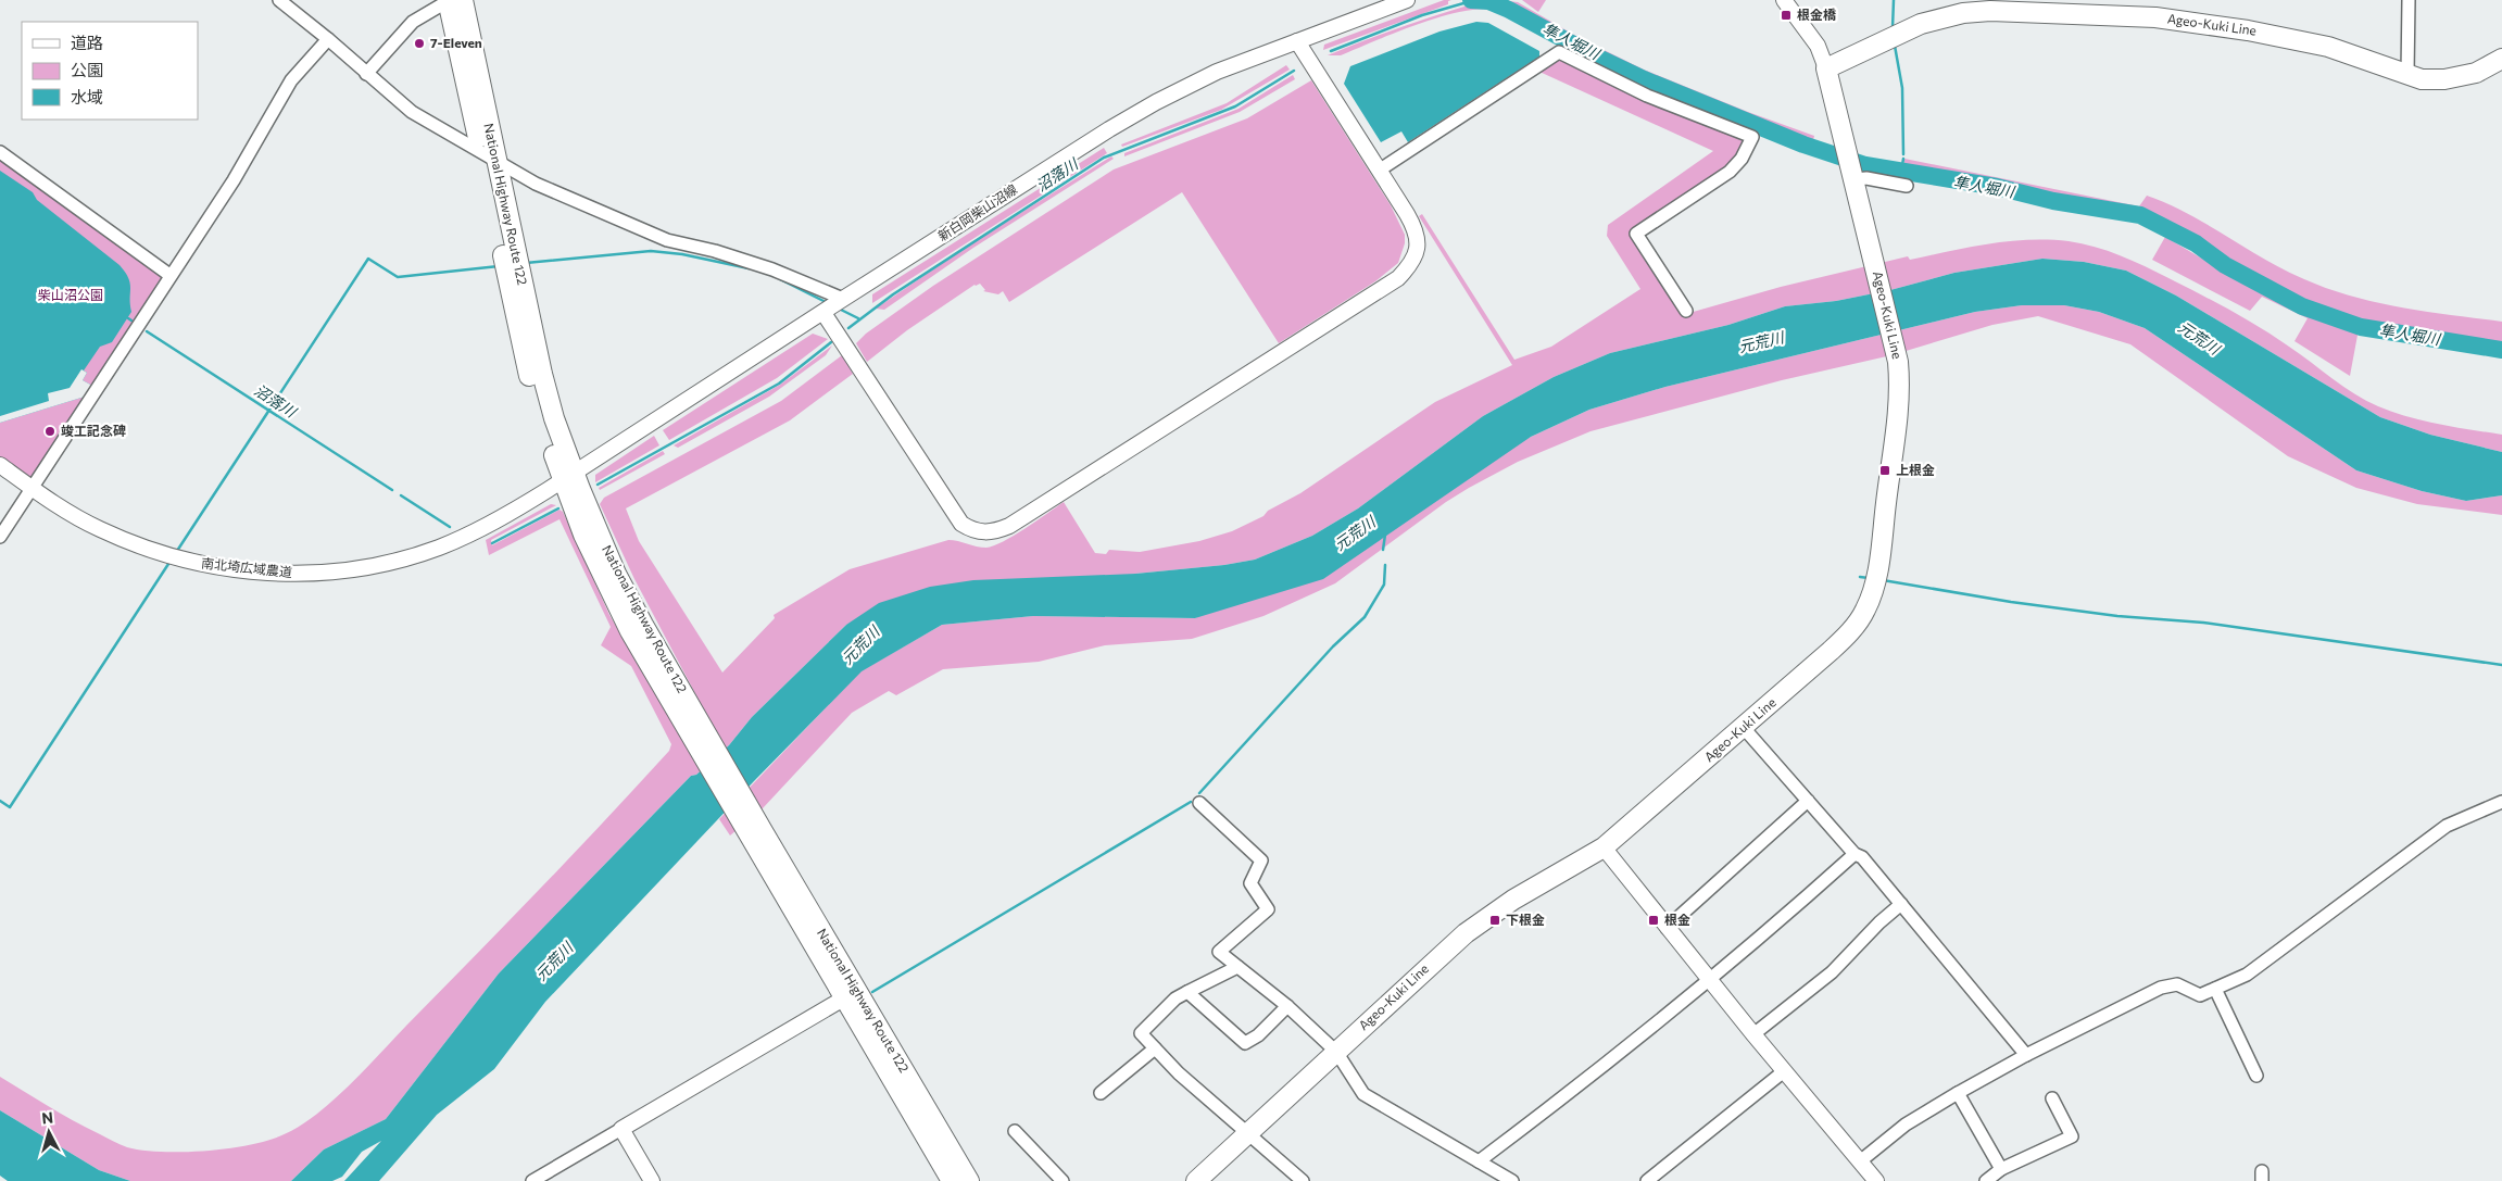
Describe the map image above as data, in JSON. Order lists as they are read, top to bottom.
{
  "streets": {
    "main road": ["Ageo-Kuki Line", "National Highway Route 122"],
    "street": ["新白岡柴山沼線", "南北埼広域農道"]
  },
  "crossings": [
    ["National Highway Route 122", "新白岡柴山沼線"],
    ["National Highway Route 122", "南北埼広域農道"],
    ["新白岡柴山沼線", "南北埼広域農道"]
  ],
  "water": ["隼人堀川", "沼落川", "元荒川"],
  "parks": ["柴山沼公園"],
  "places": {
    "transit": [
      "根金橋",
      "上根金",
      "下根金",
      "根金"
    ],
    "other": ["7-Eleven", "竣工記念碑"]
  },
  "legend": ["道路", "公園", "水域"],
  "north": "top"
}
